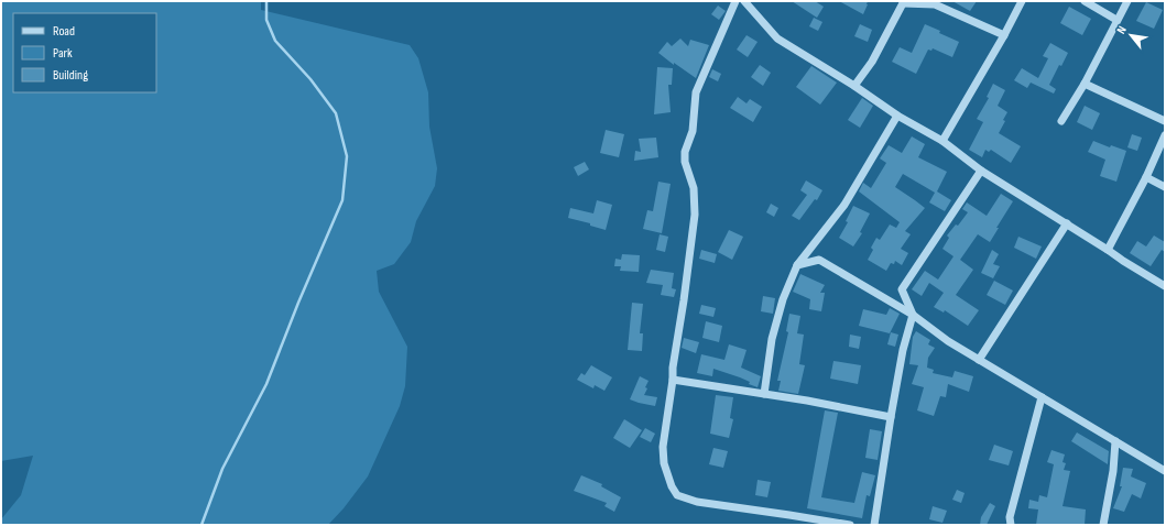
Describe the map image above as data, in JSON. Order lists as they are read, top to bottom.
{
  "legend": ["Road", "Park", "Building"],
  "north": "top left"
}
